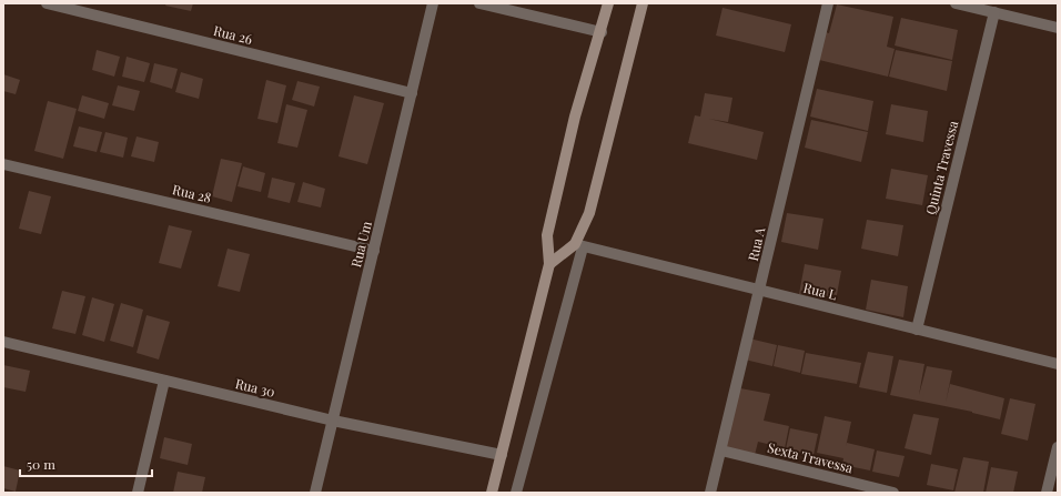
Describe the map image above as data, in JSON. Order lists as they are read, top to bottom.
{
  "streets": {
    "street": [
      "Rua 26",
      "Quinta Travessa",
      "Rua 28",
      "Rua Um",
      "Rua A",
      "Rua L",
      "Rua 30",
      "Sexta Travessa"
    ]
  },
  "crossings": [
    ["Rua 26", "Rua Um"],
    ["Quinta Travessa", "Rua L"],
    ["Rua 28", "Rua Um"],
    ["Rua Um", "Rua 30"],
    ["Rua A", "Rua L"],
    ["Rua A", "Sexta Travessa"]
  ],
  "scale_bar": "50 m"
}
